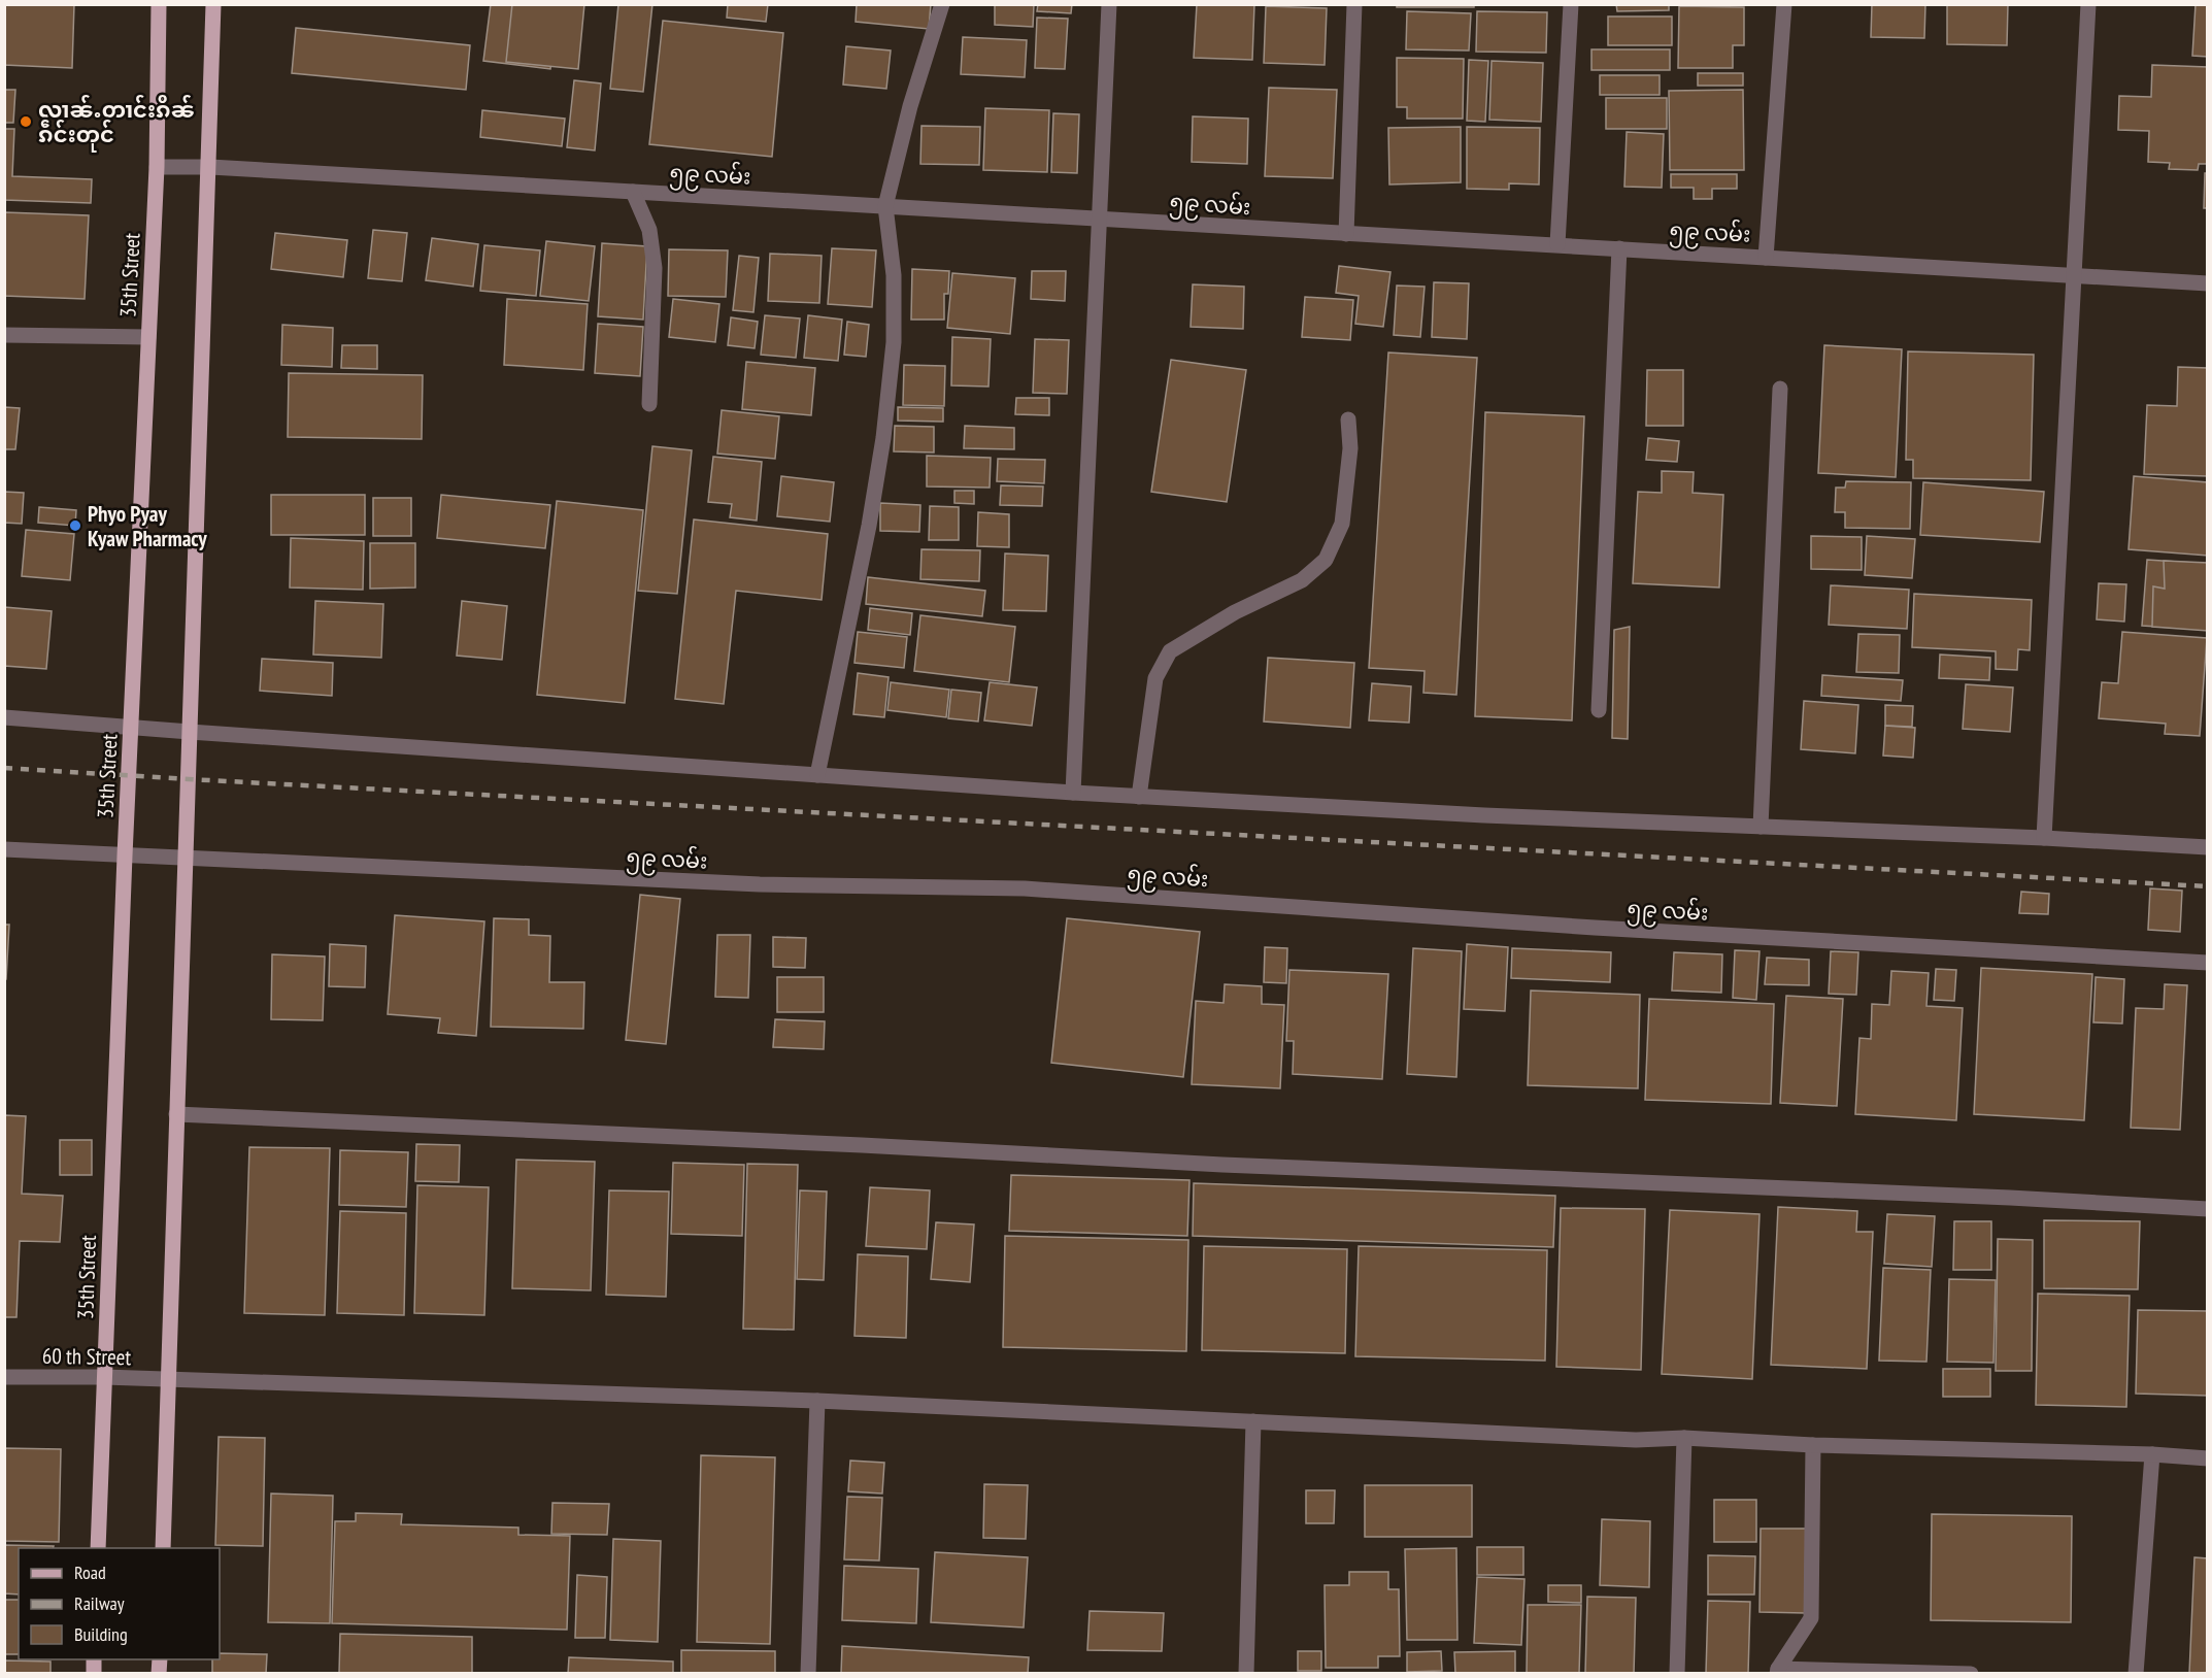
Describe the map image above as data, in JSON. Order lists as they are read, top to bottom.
{
  "streets": {
    "main road": ["35th Street"],
    "street": ["၅၉ လမ်း", "60 th Street"]
  },
  "crossings": [
    ["၅၉ လမ်း", "35th Street"],
    ["35th Street", "60 th Street"]
  ],
  "places": ["လၢၼ်ႉတၢင်းၵိၼ် ၵဵင်းတုင်", "Phyo Pyay Kyaw Pharmacy"],
  "legend": ["Road", "Railway", "Building"]
}
